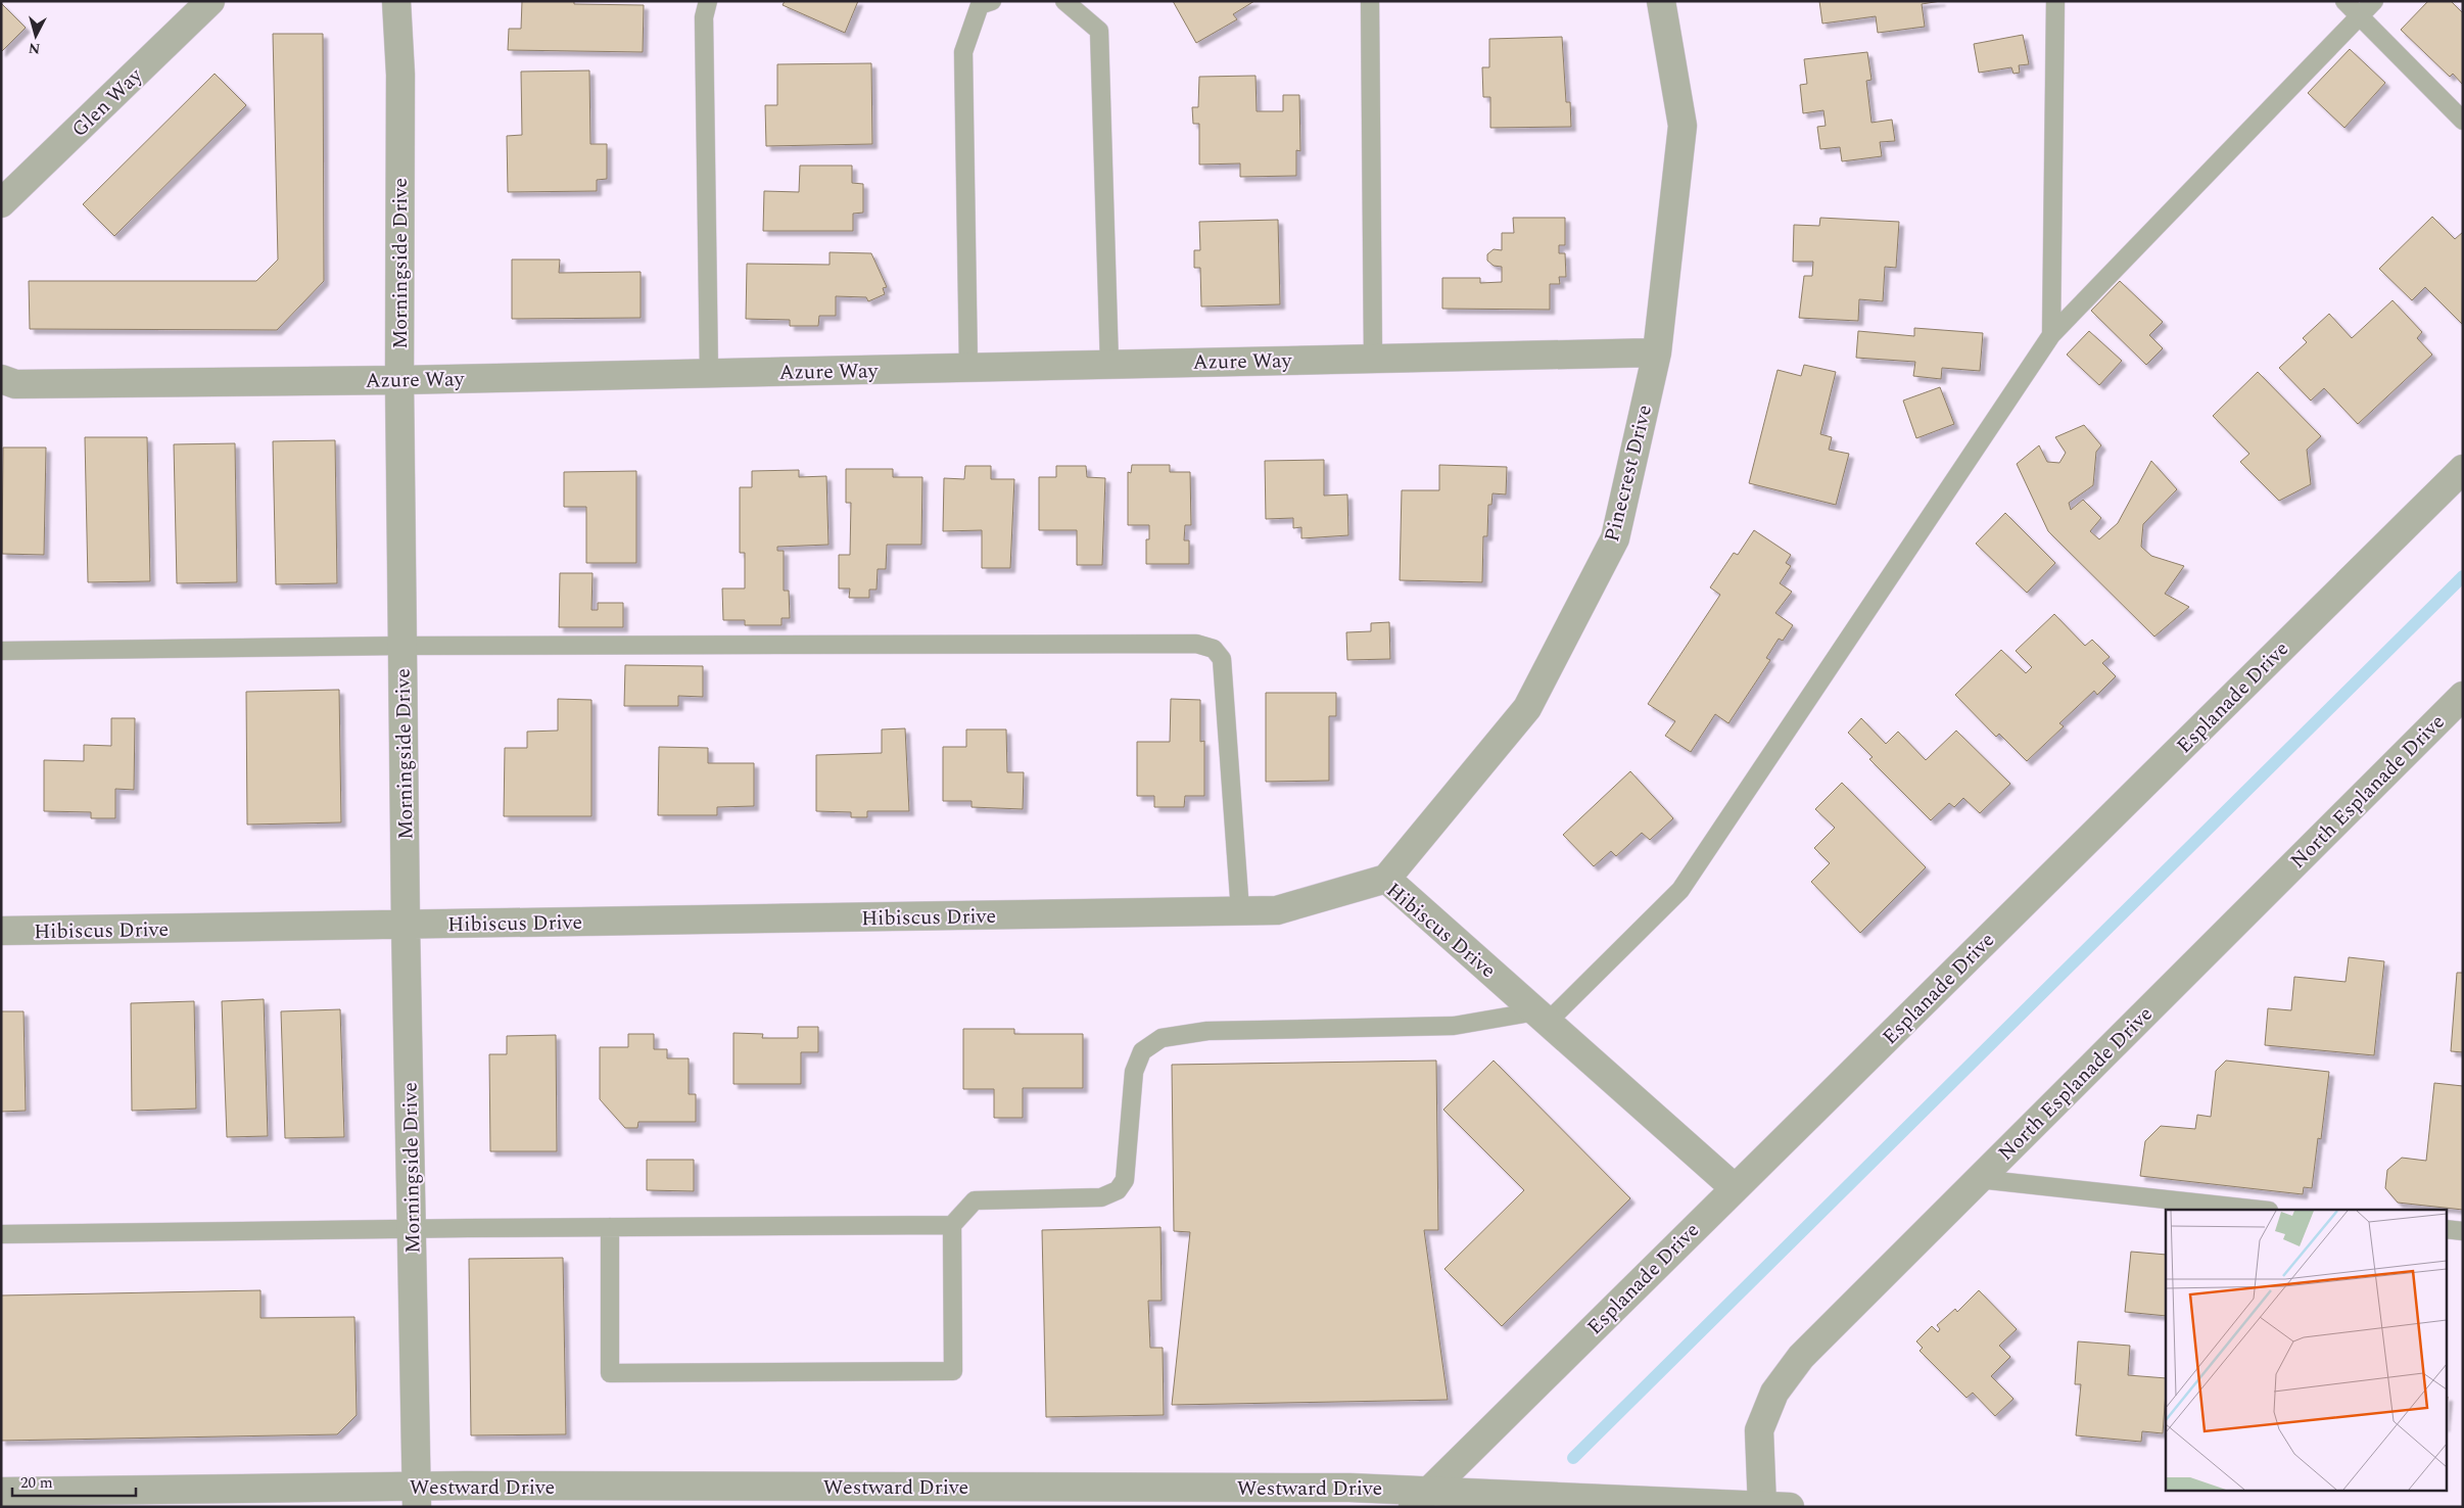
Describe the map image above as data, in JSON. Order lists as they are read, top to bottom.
{
  "streets": {
    "street": [
      "Glen Way",
      "Morningside Drive",
      "Azure Way",
      "Pinecrest Drive",
      "Esplanade Drive",
      "North Esplanade Drive",
      "Hibiscus Drive",
      "Westward Drive"
    ]
  },
  "crossings": [
    ["Morningside Drive", "Azure Way"],
    ["Morningside Drive", "Hibiscus Drive"],
    ["Morningside Drive", "Westward Drive"],
    ["Azure Way", "Pinecrest Drive"],
    ["Pinecrest Drive", "Hibiscus Drive"],
    ["Esplanade Drive", "Hibiscus Drive"],
    ["Esplanade Drive", "Westward Drive"],
    ["North Esplanade Drive", "Westward Drive"]
  ],
  "scale_bar": "20 m",
  "north": "bottom"
}
